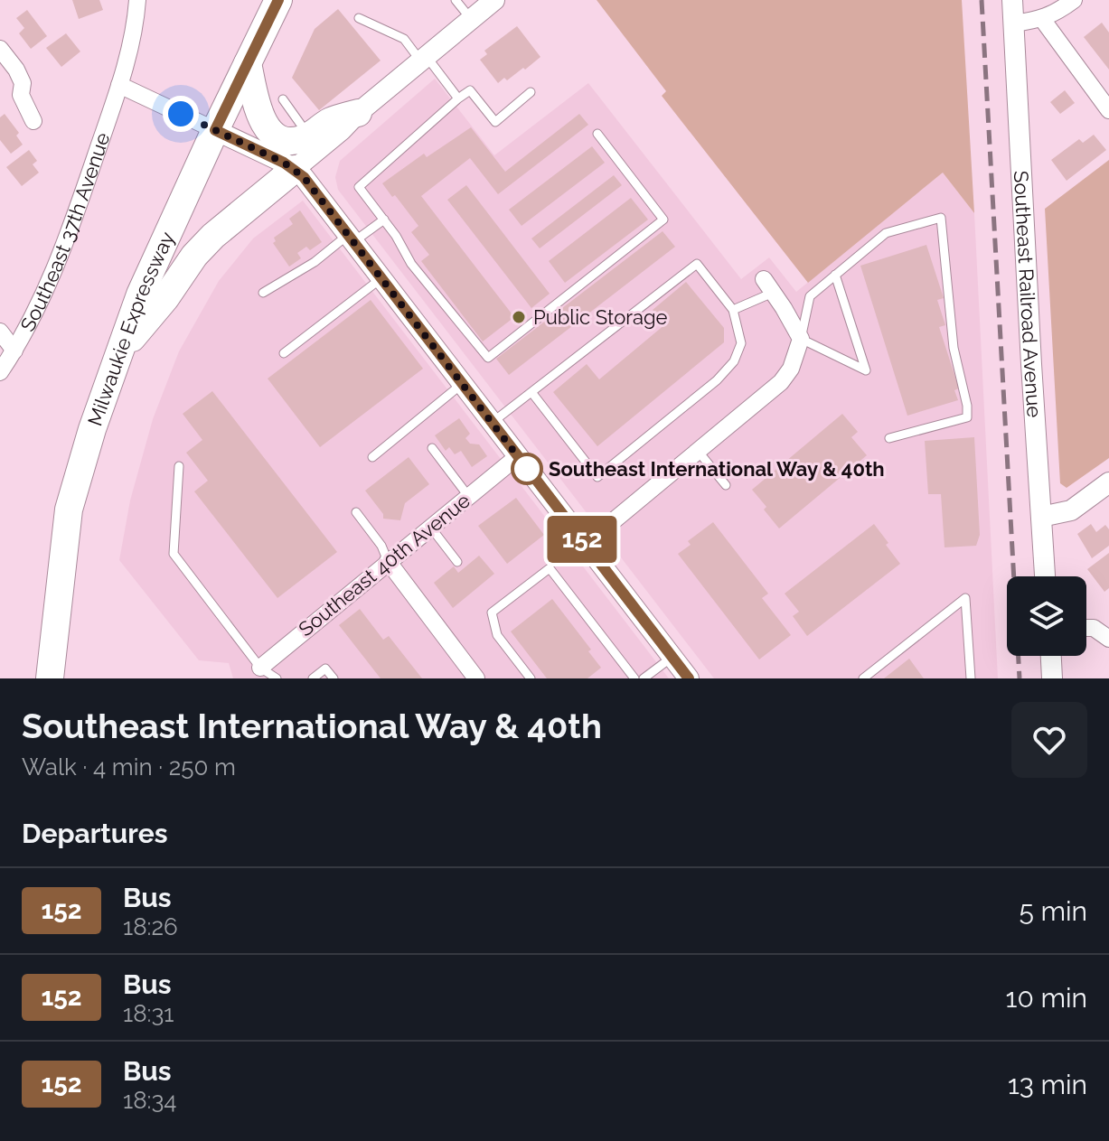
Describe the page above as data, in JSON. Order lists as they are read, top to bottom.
{
  "streets": {
    "highway": ["Milwaukie Expressway"],
    "street": ["Southeast 37th Avenue", "Southeast Railroad Avenue", "Southeast 40th Avenue"]
  },
  "places": ["Public Storage", "Southeast International Way & 40th"],
  "lines": ["bus line 152"],
  "page": {
    "on_map": "152",
    "heading": [
      ["Southeast International Way & 40th", "Walk · 4 min · 250 m"],
      "Departures"
    ],
    "list": [
      {
        "mark": "152",
        "name": "Bus",
        "note": "18:26",
        "value": "5 min"
      },
      {
        "mark": "152",
        "name": "Bus",
        "note": "18:31",
        "value": "10 min"
      },
      {
        "mark": "152",
        "name": "Bus",
        "note": "18:34",
        "value": "13 min"
      }
    ]
  }
}
